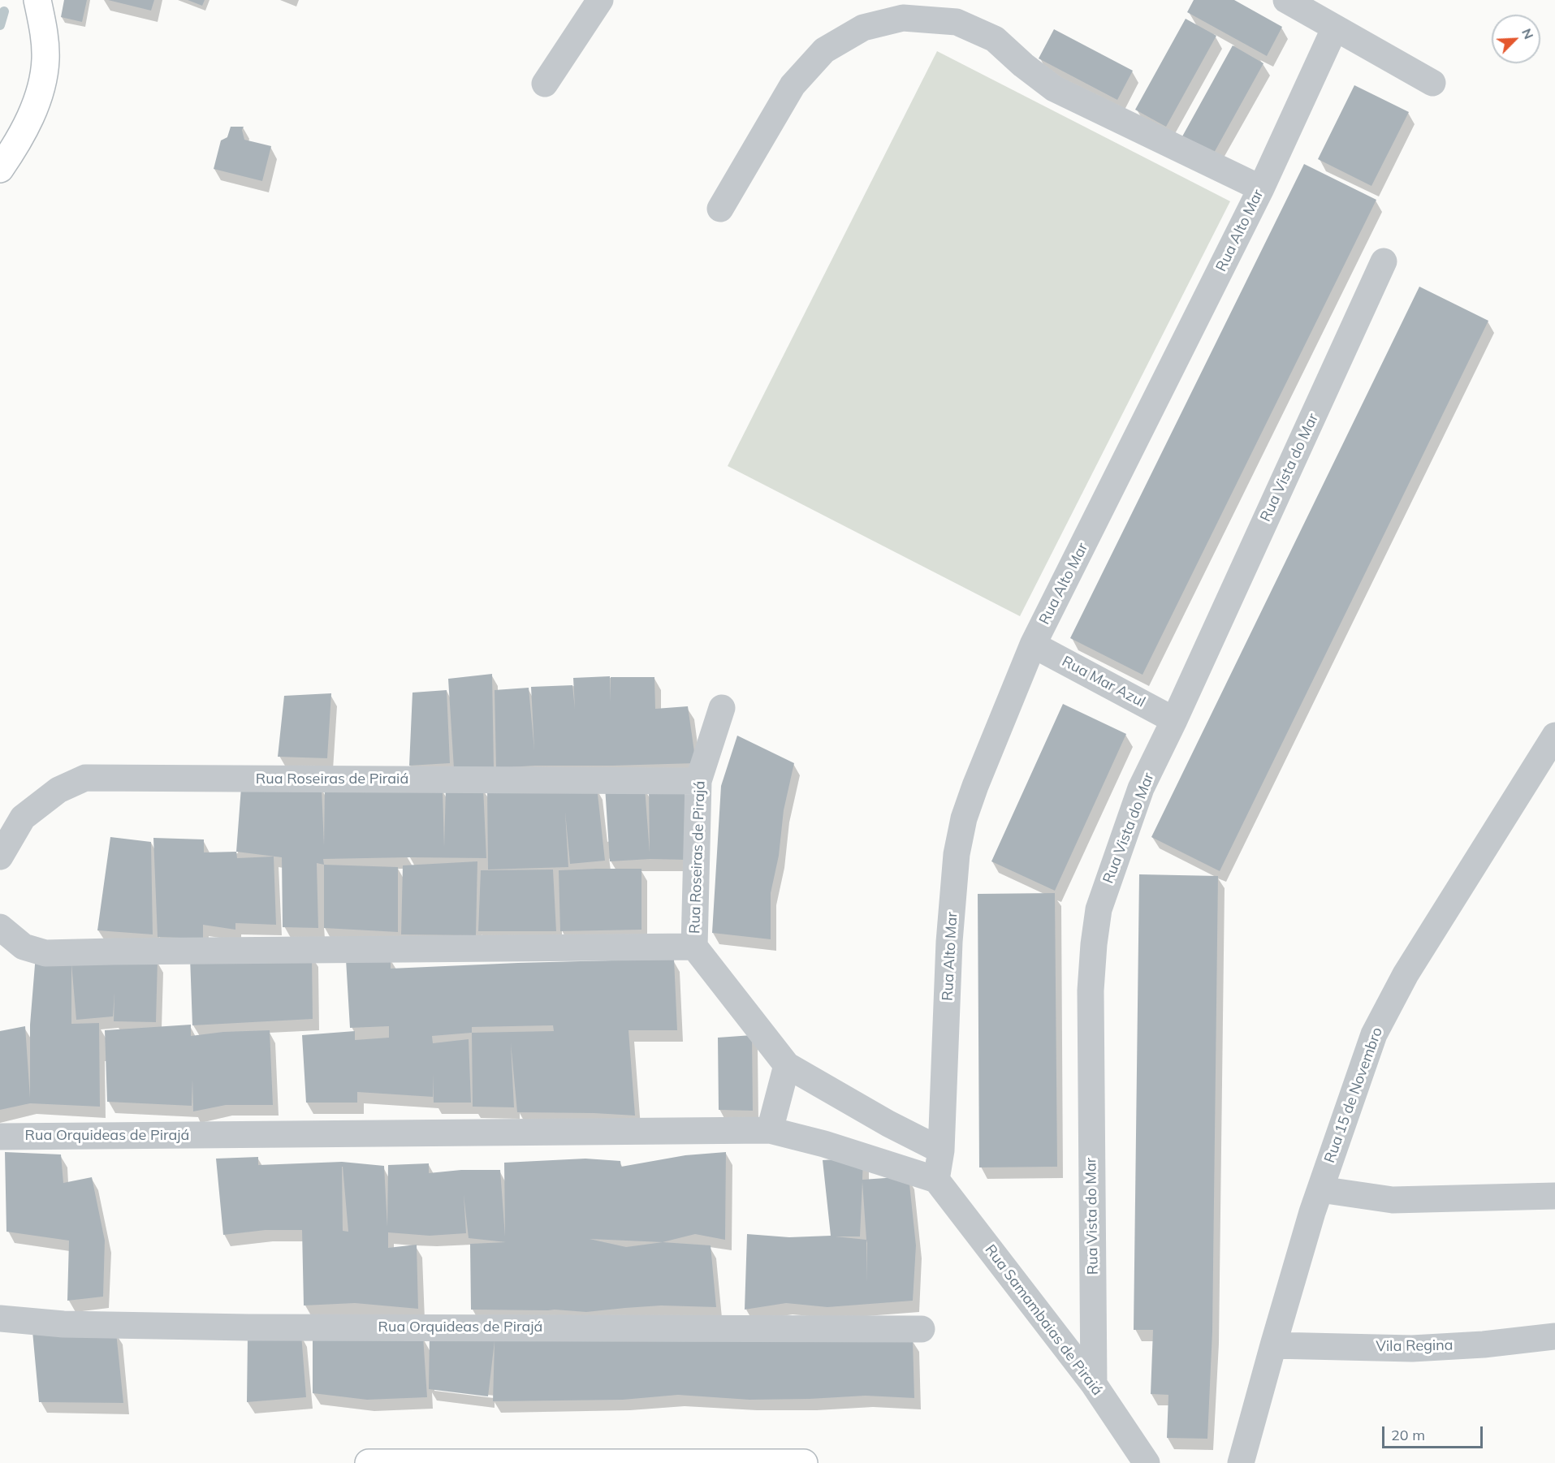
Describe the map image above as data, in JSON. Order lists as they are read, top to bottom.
{
  "streets": {
    "street": [
      "Rua Alto Mar",
      "Rua Vista do Mar",
      "Rua Mar Azul",
      "Rua Roseiras de Piraiá",
      "Rua Roseiras de Pirajá",
      "Rua 15 de Novembro",
      "Rua Orquideas de Pirajá",
      "Rua Samambaias de Piraiá",
      "Vila Regina"
    ]
  },
  "crossings": [
    ["Rua Alto Mar", "Rua Mar Azul"],
    ["Rua Alto Mar", "Rua Roseiras de Pirajá"],
    ["Rua Alto Mar", "Rua Samambaias de Piraiá"],
    ["Rua Vista do Mar", "Rua Mar Azul"],
    ["Rua Vista do Mar", "Rua Samambaias de Piraiá"],
    ["Rua Roseiras de Piraiá", "Rua Roseiras de Pirajá"],
    ["Rua 15 de Novembro", "Vila Regina"]
  ],
  "scale_bar": "20 m",
  "north": "top right"
}
